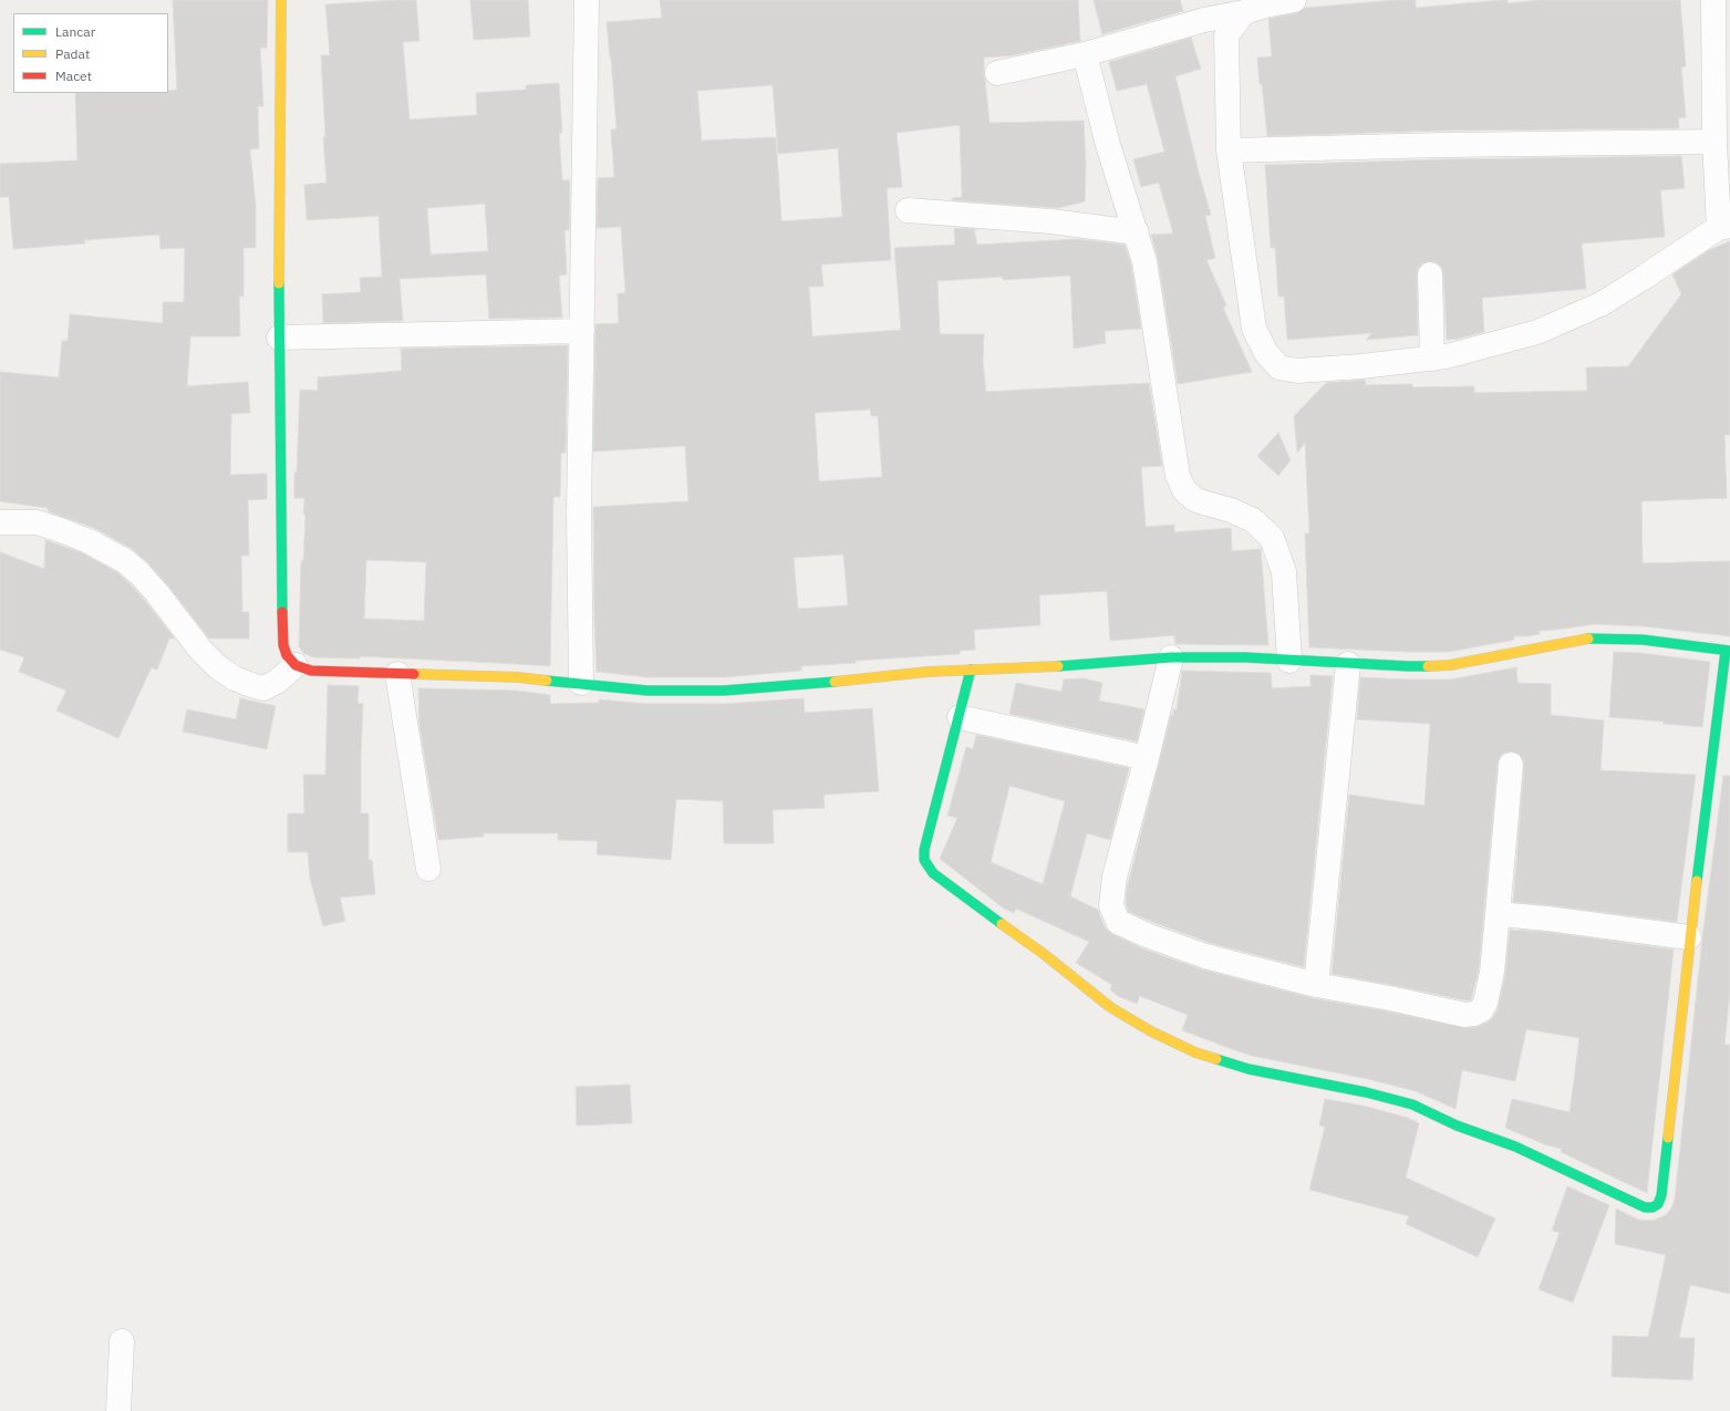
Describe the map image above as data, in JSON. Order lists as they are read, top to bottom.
{
  "legend": ["Lancar", "Padat", "Macet"]
}
